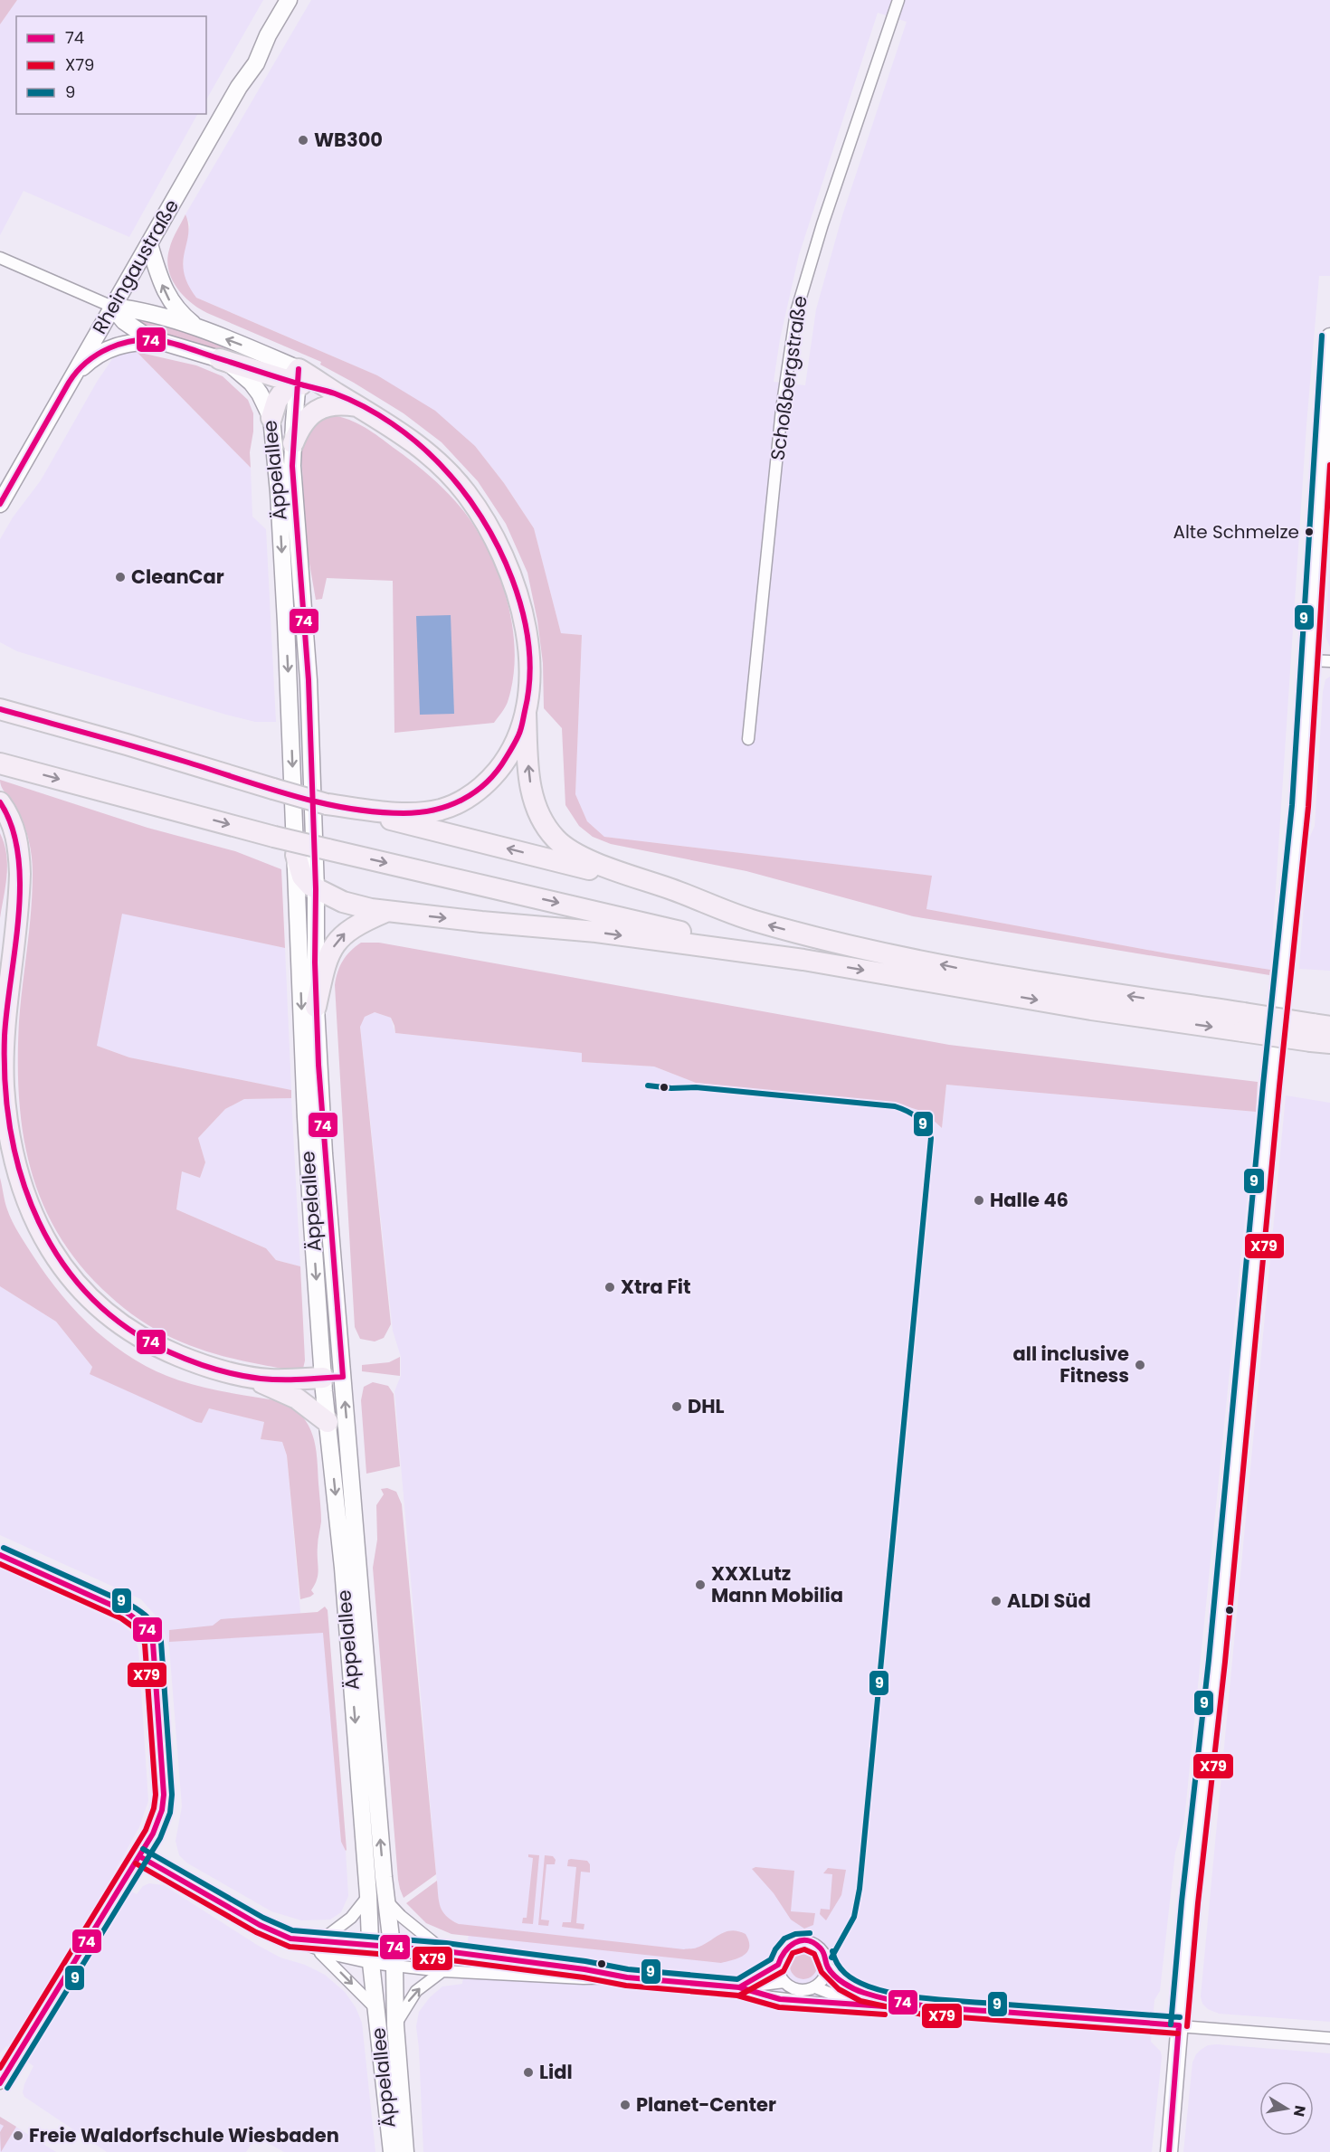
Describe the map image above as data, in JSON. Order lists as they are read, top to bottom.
{
  "streets": {
    "main road": ["Rheingaustraße", "Äppelallee"],
    "street": ["Schoßbergstraße"]
  },
  "crossings": [
    ["Rheingaustraße", "Äppelallee"]
  ],
  "places": [
    "WB300",
    "Alte Schmelze",
    "CleanCar",
    "Halle 46",
    "Xtra Fit",
    "all inclusive Fitness",
    "DHL",
    "XXXLutz Mann Mobilia",
    "ALDI Süd",
    "Lidl",
    "Planet-Center",
    "Freie Waldorfschule Wiesbaden"
  ],
  "lines": ["transit line 9", "transit line 74", "transit line X79"],
  "legend": ["74", "X79", "9"],
  "north": "right"
}
